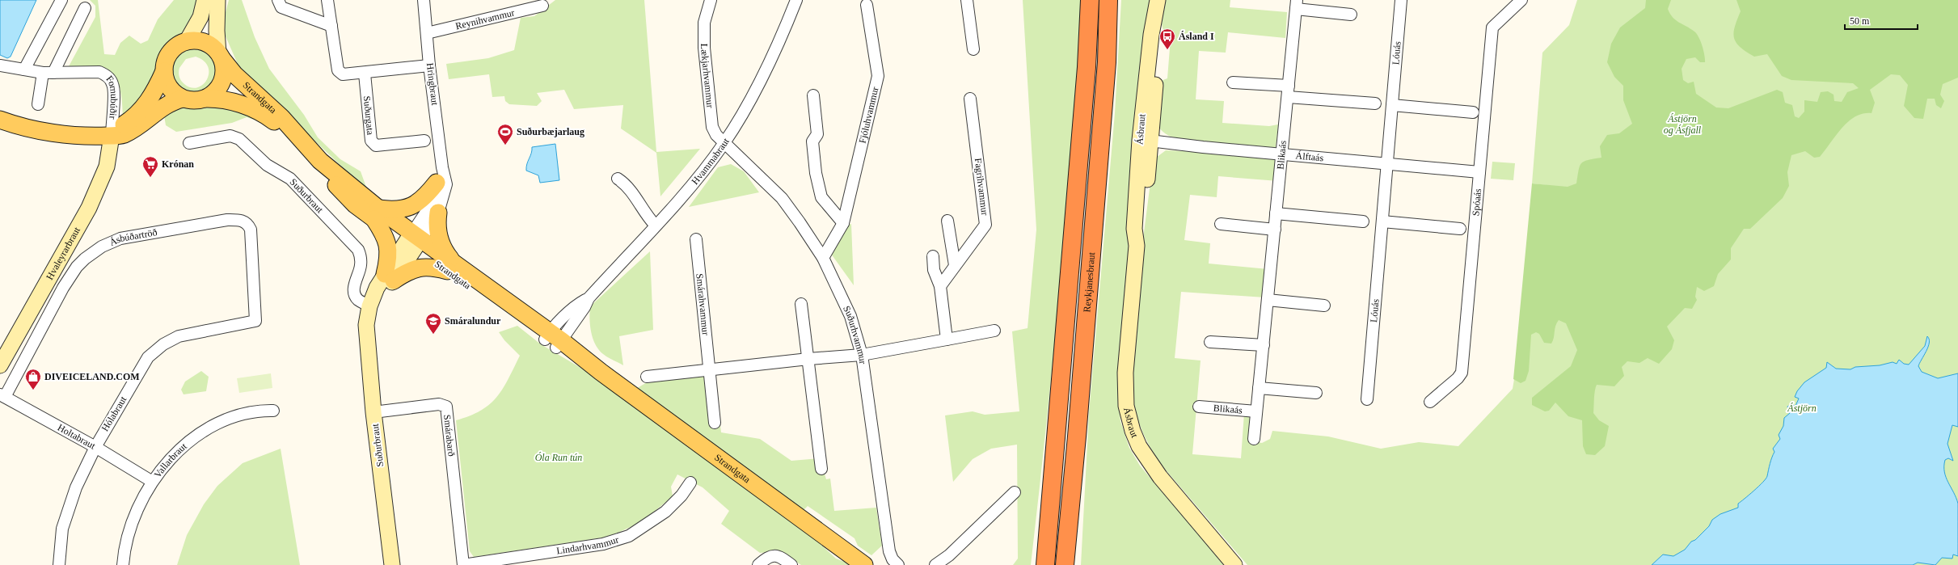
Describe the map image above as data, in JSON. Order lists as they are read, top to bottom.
{
  "streets": {
    "highway": ["Reykjanesbraut"],
    "main road": ["Strandgata", "Fornubúðir"],
    "street": [
      "Reynihvammur",
      "Lóuás",
      "Lækjarhvammur",
      "Hringbraut",
      "Fjóluhvammur",
      "Suðurgata",
      "Ásbraut",
      "Blikaás",
      "Álftaás",
      "Hvammabraut",
      "Fagrihvammur",
      "Suðurbraut",
      "Spóaás",
      "Ásbúðartröð",
      "Hvaleyrarbraut",
      "Smárahvammur",
      "Suðurhvammur",
      "Hólabraut",
      "Smárabarð",
      "Holtabraut",
      "Vallarbraut",
      "Lindarhvammur"
    ]
  },
  "crossings": [
    ["Reynihvammur", "Hringbraut"],
    ["Lóuás", "Álftaás"],
    ["Lækjarhvammur", "Hvammabraut"],
    ["Lækjarhvammur", "Suðurhvammur"],
    ["Hringbraut", "Strandgata"],
    ["Strandgata", "Fornubúðir"],
    ["Strandgata", "Hvammabraut"],
    ["Fornubúðir", "Hvaleyrarbraut"],
    ["Fjóluhvammur", "Suðurhvammur"],
    ["Ásbraut", "Álftaás"],
    ["Blikaás", "Álftaás"],
    ["Álftaás", "Spóaás"],
    ["Hvammabraut", "Suðurhvammur"],
    ["Suðurbraut", "Smárabarð"],
    ["Ásbúðartröð", "Hólabraut"],
    ["Ásbúðartröð", "Holtabraut"],
    ["Hólabraut", "Holtabraut"],
    ["Smárabarð", "Lindarhvammur"],
    ["Holtabraut", "Vallarbraut"]
  ],
  "parks": ["Ástjörn og Ásfjall", "Ástjörn", "Óla Run tún"],
  "places": {
    "bus stop": ["Ásland I"],
    "sports": ["Suðurbæjarlaug"],
    "supermarket": ["Krónan"],
    "school or university": ["Smáralundur"],
    "shop": ["DIVEICELAND.COM"]
  },
  "scale_bar": "50 m"
}
